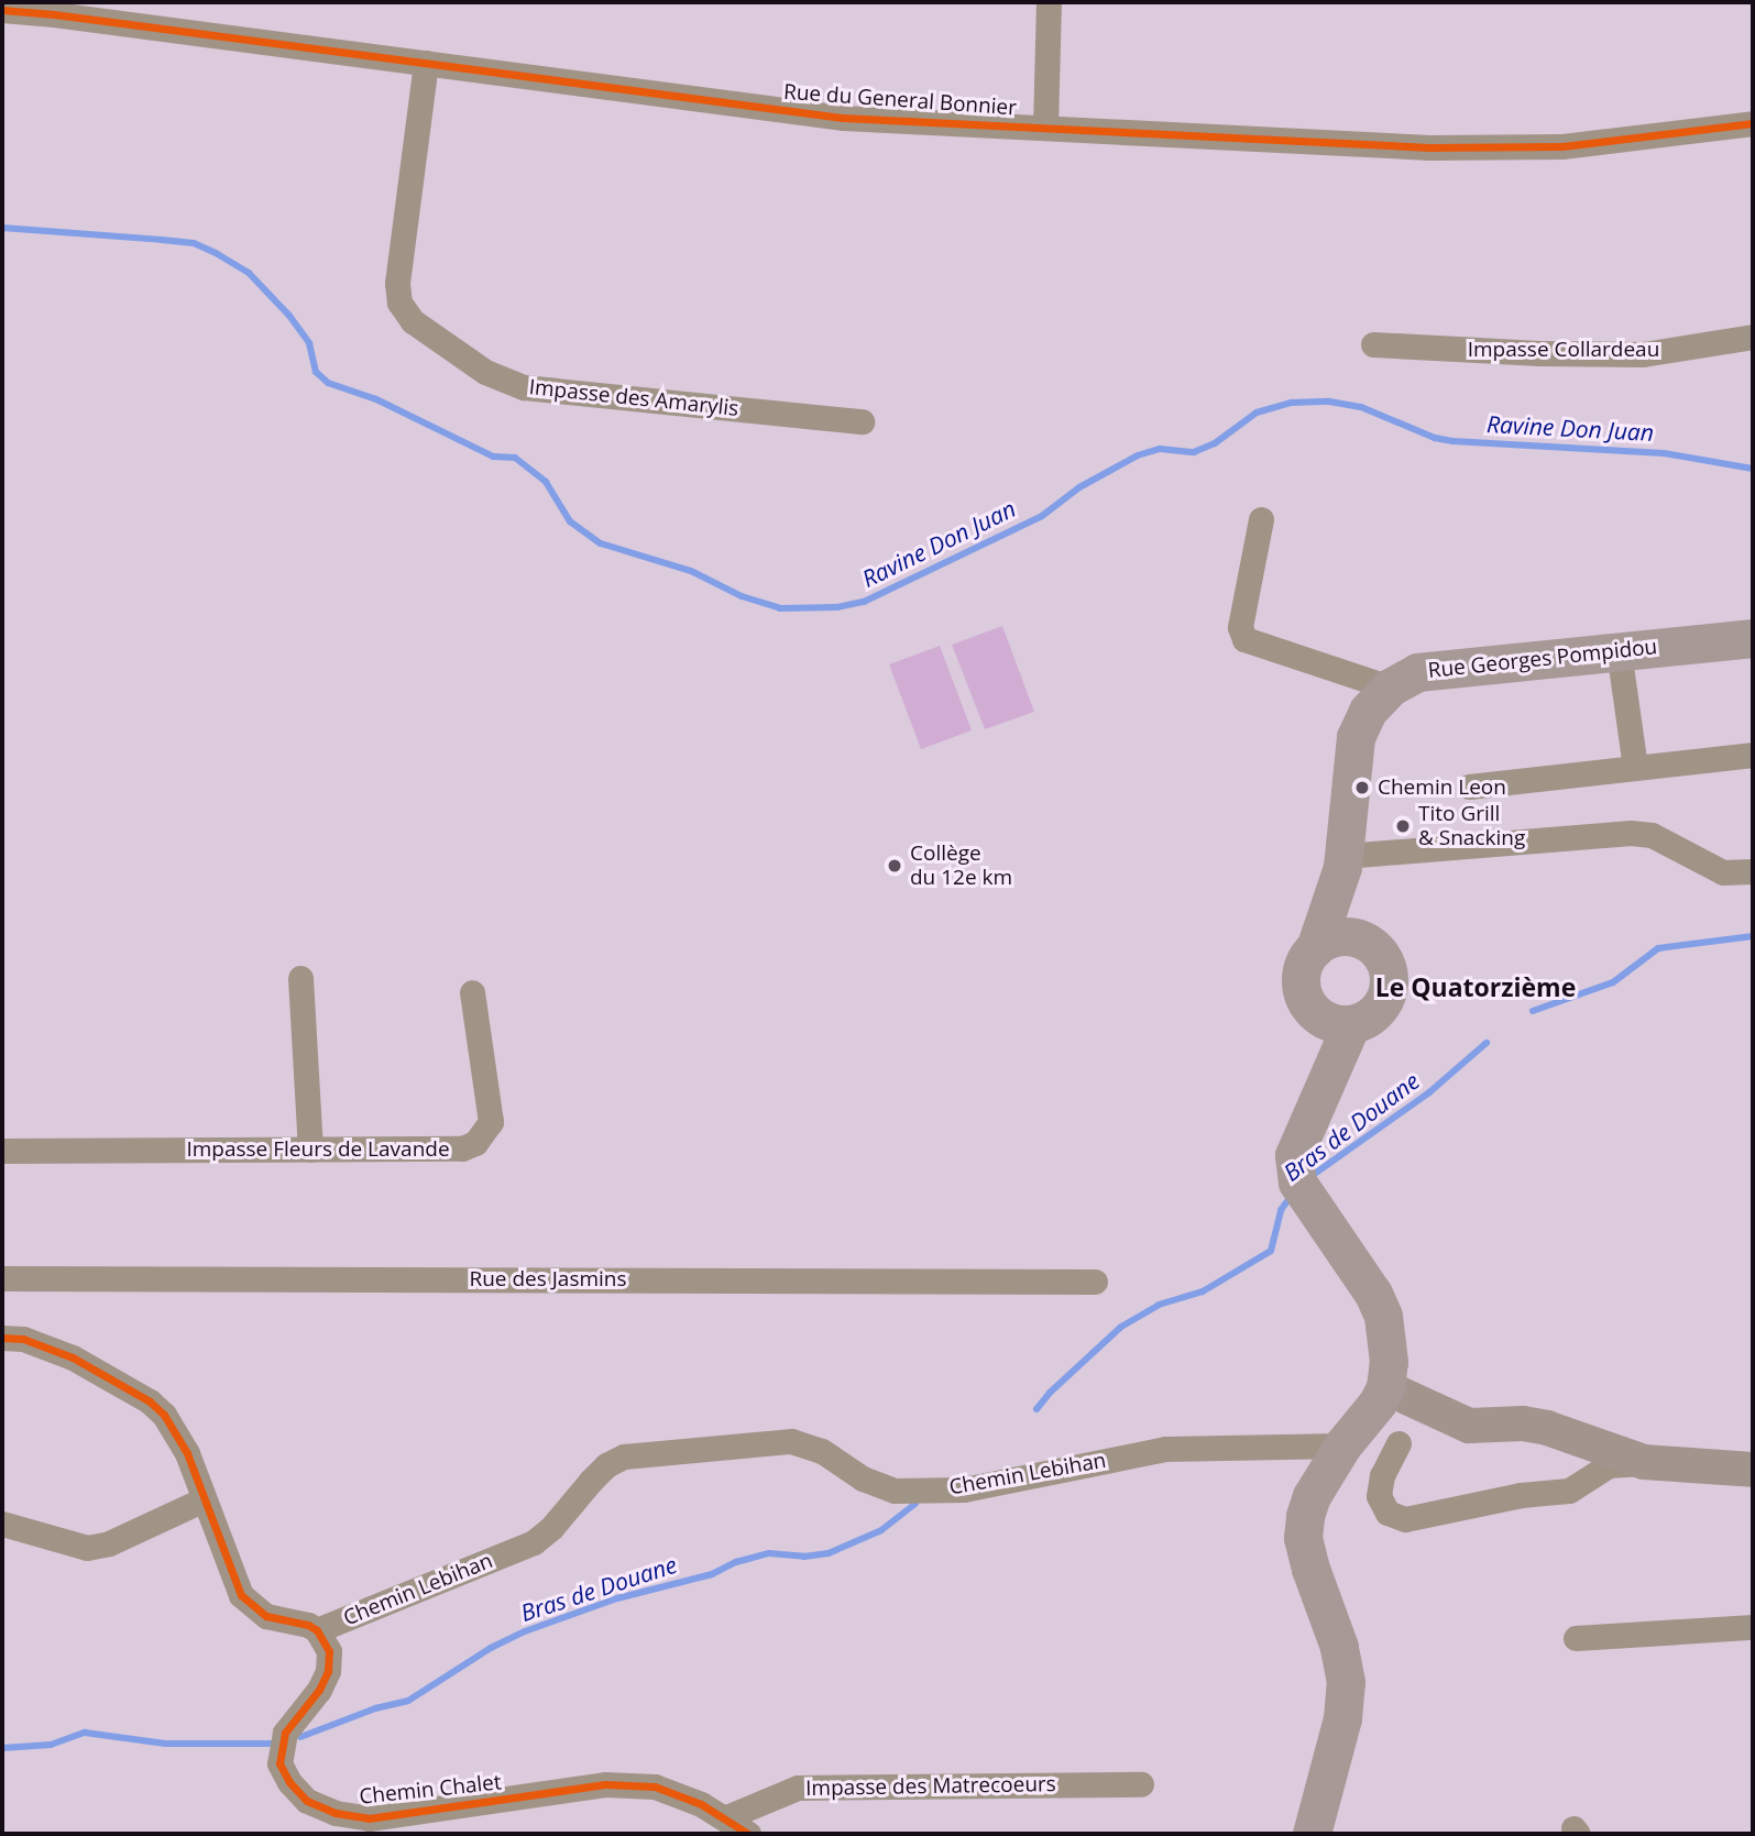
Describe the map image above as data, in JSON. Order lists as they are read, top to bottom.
{
  "streets": {
    "main road": ["Rue Georges Pompidou"],
    "street": [
      "Rue du General Bonnier",
      "Impasse Collardeau",
      "Impasse des Amarylis",
      "Impasse Fleurs de Lavande",
      "Rue des Jasmins",
      "Chemin Lebihan",
      "Impasse des Matrecoeurs",
      "Chemin Chalet"
    ]
  },
  "crossings": [
    ["Rue du General Bonnier", "Impasse des Amarylis"],
    ["Chemin Lebihan", "Chemin Chalet"],
    ["Impasse des Matrecoeurs", "Chemin Chalet"]
  ],
  "districts": ["Le Quatorzième"],
  "water": ["Ravine Don Juan", "Bras de Douane"],
  "places": ["Chemin Leon", "Tito Grill & Snacking", "Collège du 12e km"]
}
